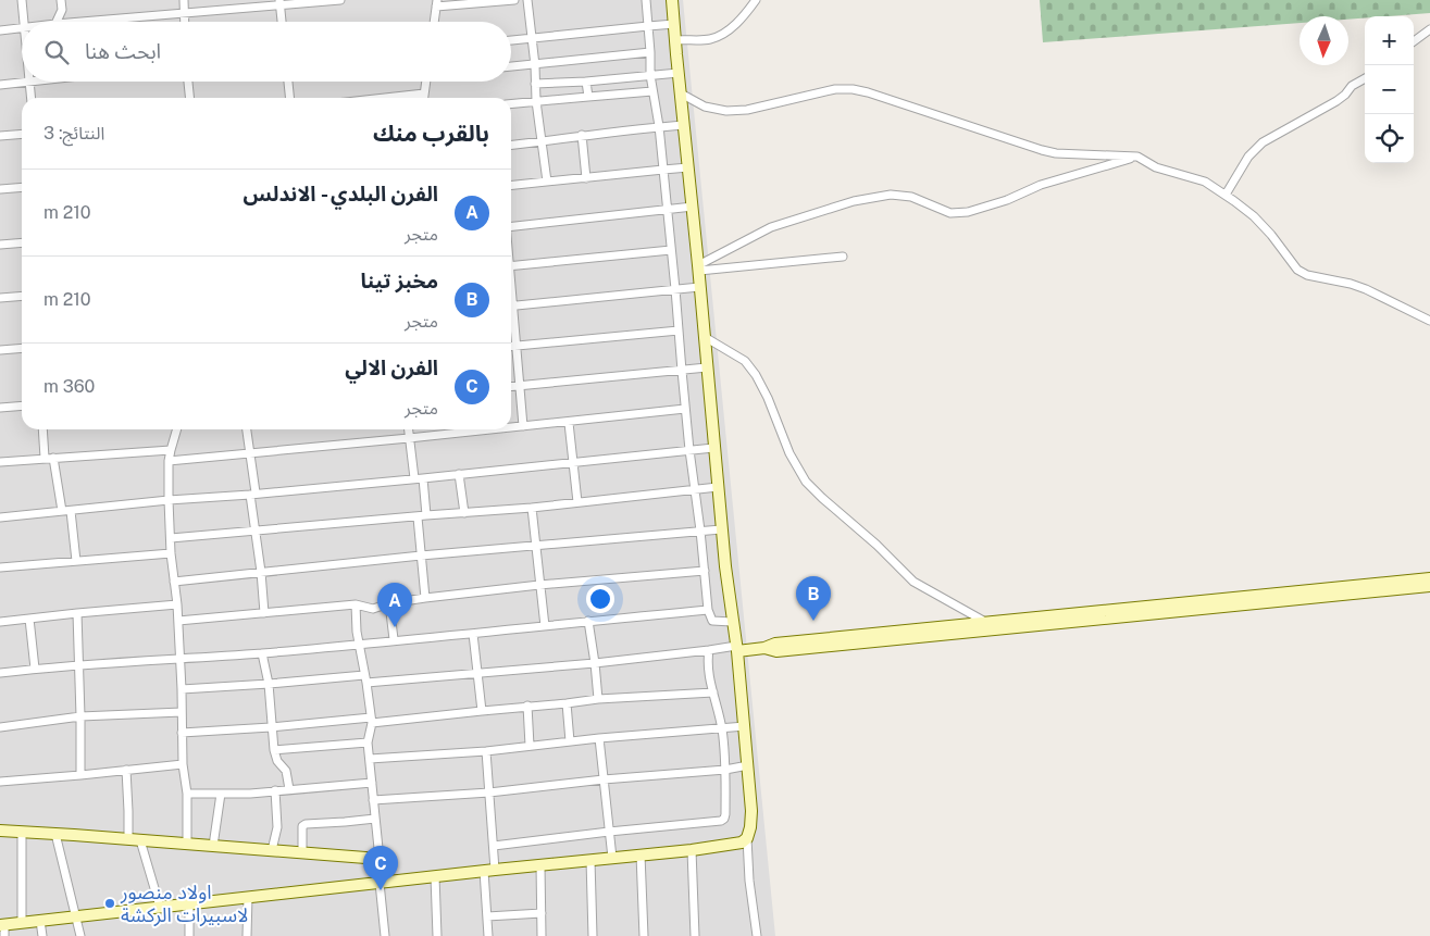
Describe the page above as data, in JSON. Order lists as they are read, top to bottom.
{
  "places": ["اولاد منصور لاسبيرات الركشة"],
  "north": "bottom",
  "page": {
    "map_buttons": ["+", "−"],
    "search": "ابحث هنا",
    "heading": ["بالقرب منك", "النتائج: 3"],
    "list": [
      {
        "mark": "A",
        "name": "الفرن البلدي - الاندلس",
        "note": "متجر",
        "value": "210 m"
      },
      {
        "mark": "B",
        "name": "مخبز تينا",
        "note": "متجر",
        "value": "210 m"
      },
      {
        "mark": "C",
        "name": "الفرن الالي",
        "note": "متجر",
        "value": "360 m"
      }
    ],
    "pins": ["B", "A", "C"]
  }
}
